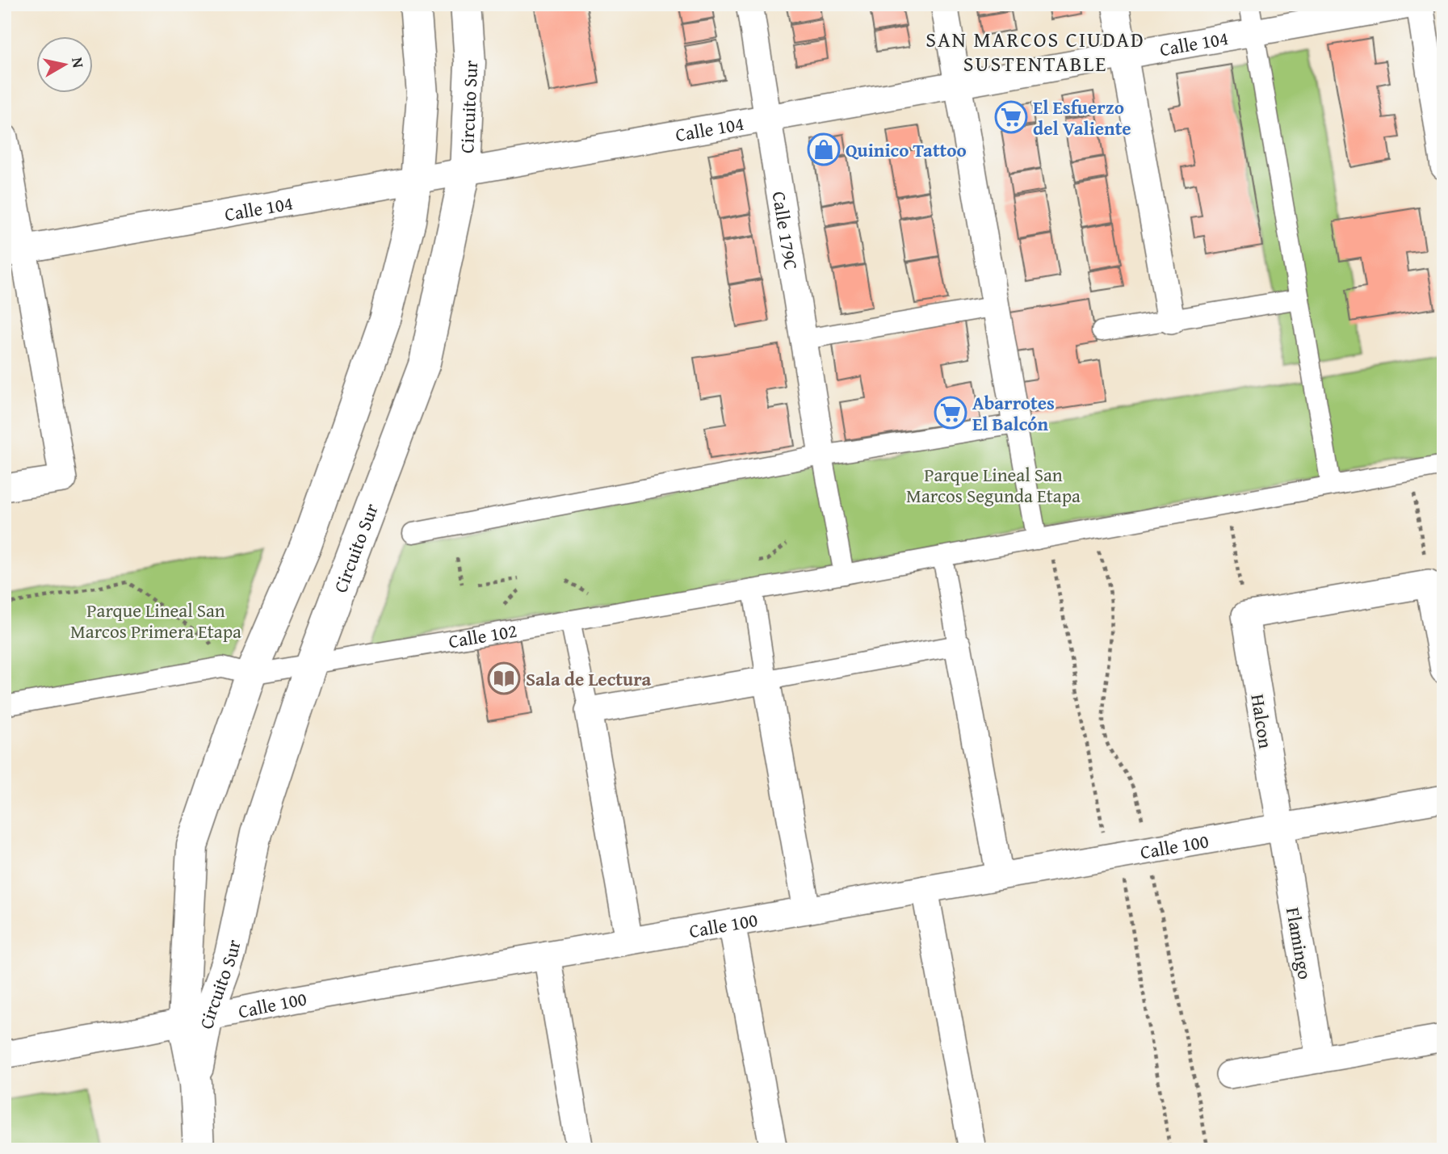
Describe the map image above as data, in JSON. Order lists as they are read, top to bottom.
{
  "streets": {
    "street": [
      "Calle 104",
      "Circuito Sur",
      "Calle 179C",
      "Calle 102",
      "Halcon",
      "Calle 100",
      "Flamingo"
    ]
  },
  "crossings": [
    ["Calle 104", "Circuito Sur"],
    ["Calle 104", "Calle 179C"],
    ["Circuito Sur", "Calle 102"],
    ["Circuito Sur", "Calle 100"],
    ["Halcon", "Calle 100"],
    ["Halcon", "Flamingo"],
    ["Calle 100", "Flamingo"]
  ],
  "districts": ["SAN MARCOS CIUDAD SUSTENTABLE"],
  "parks": ["Parque Lineal San Marcos Segunda Etapa", "Parque Lineal San Marcos Primera Etapa"],
  "places": {
    "supermarket": ["El Esfuerzo del Valiente", "Abarrotes El Balcón"],
    "shop": ["Quinico Tattoo"],
    "library": ["Sala de Lectura"]
  },
  "north": "right"
}
